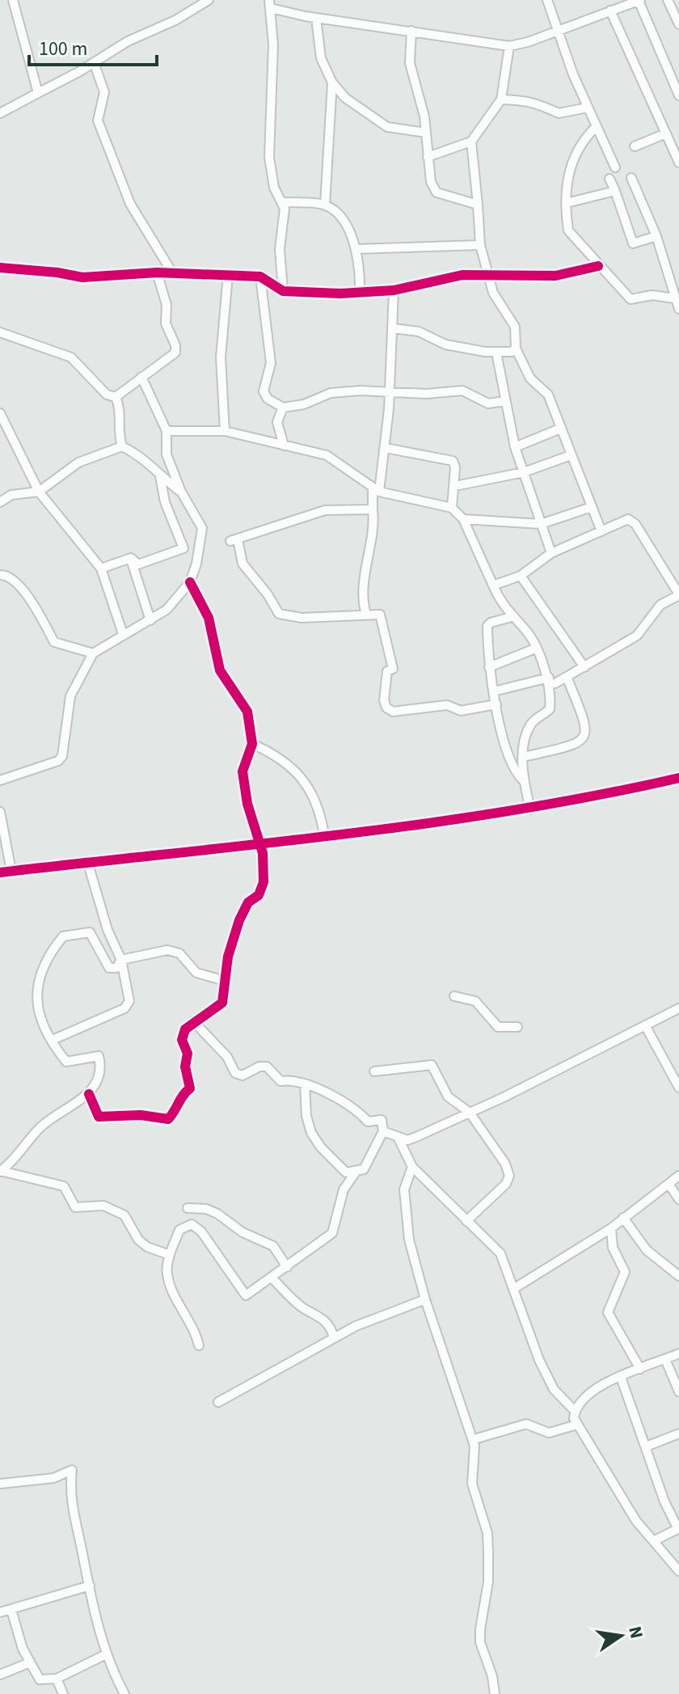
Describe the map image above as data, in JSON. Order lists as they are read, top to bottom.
{
  "scale_bar": "100 m",
  "north": "right"
}
